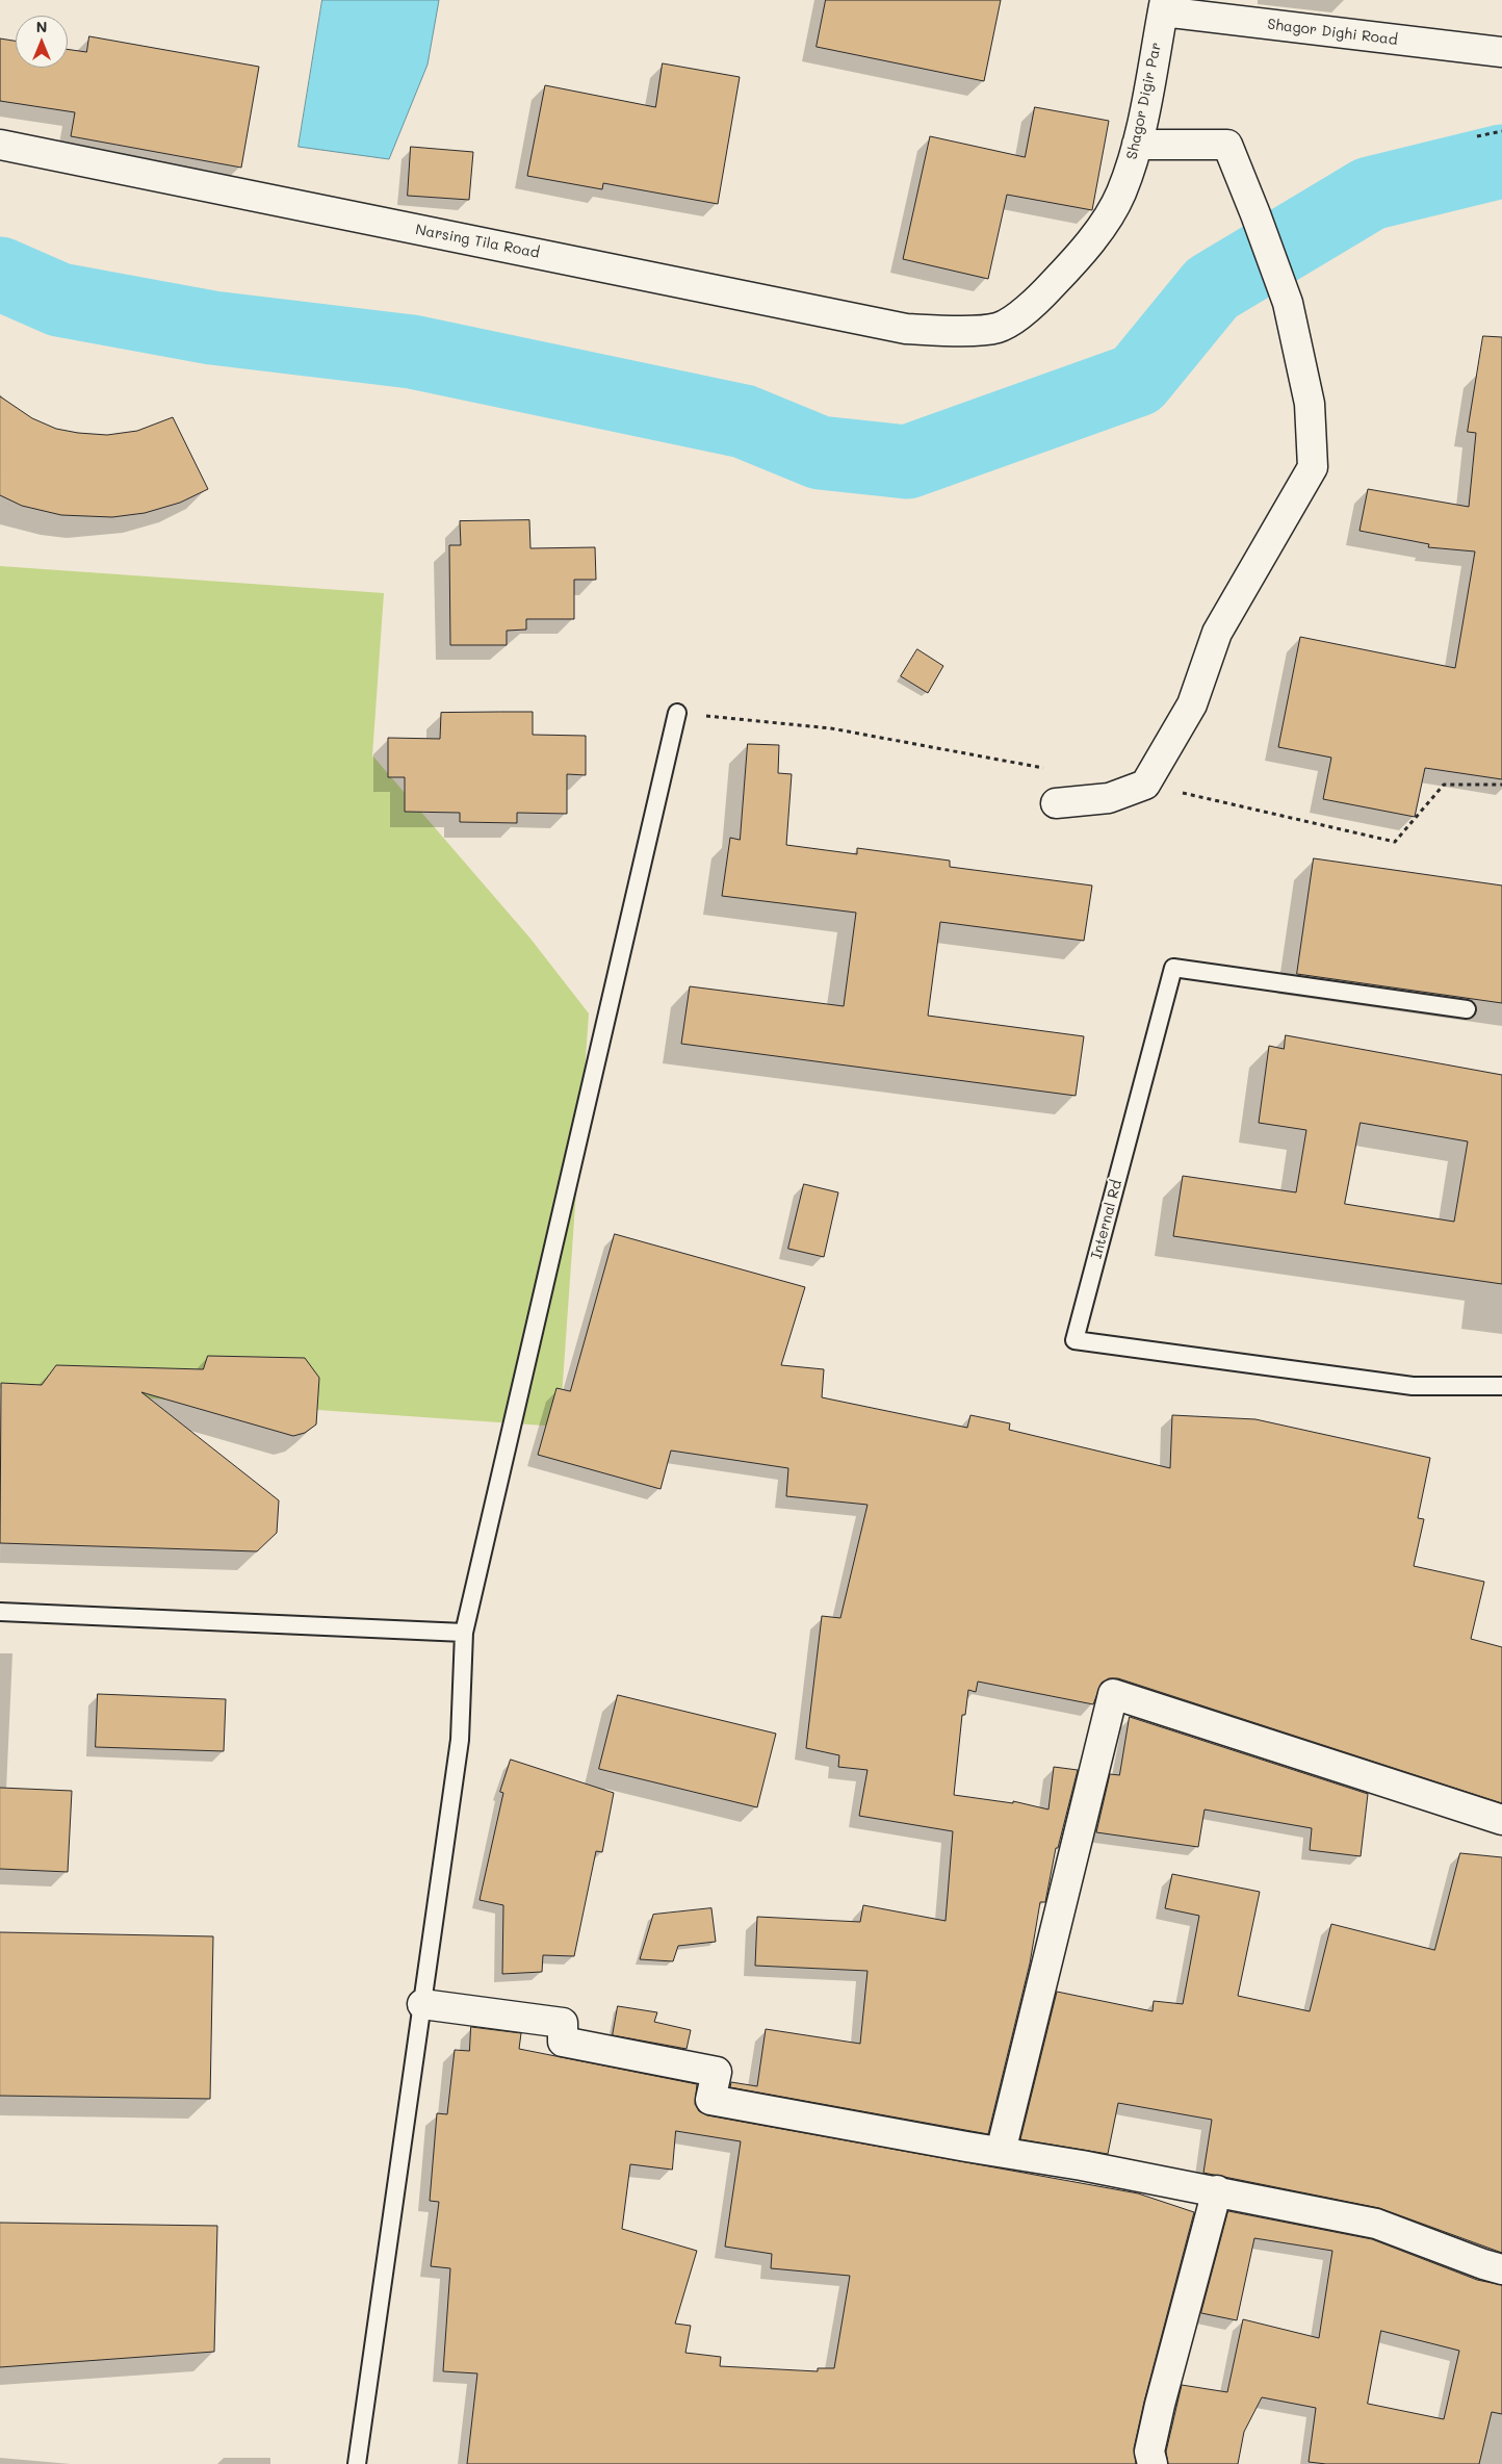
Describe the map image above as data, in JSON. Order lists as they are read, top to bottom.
{
  "streets": {
    "street": ["Shagor Dighi Road", "Shagor Digir Par", "Narsing Tila Road"],
    "lane": ["Internal Rd"]
  },
  "crossings": [
    ["Shagor Dighi Road", "Shagor Digir Par"],
    ["Shagor Digir Par", "Narsing Tila Road"]
  ],
  "north": "top"
}
